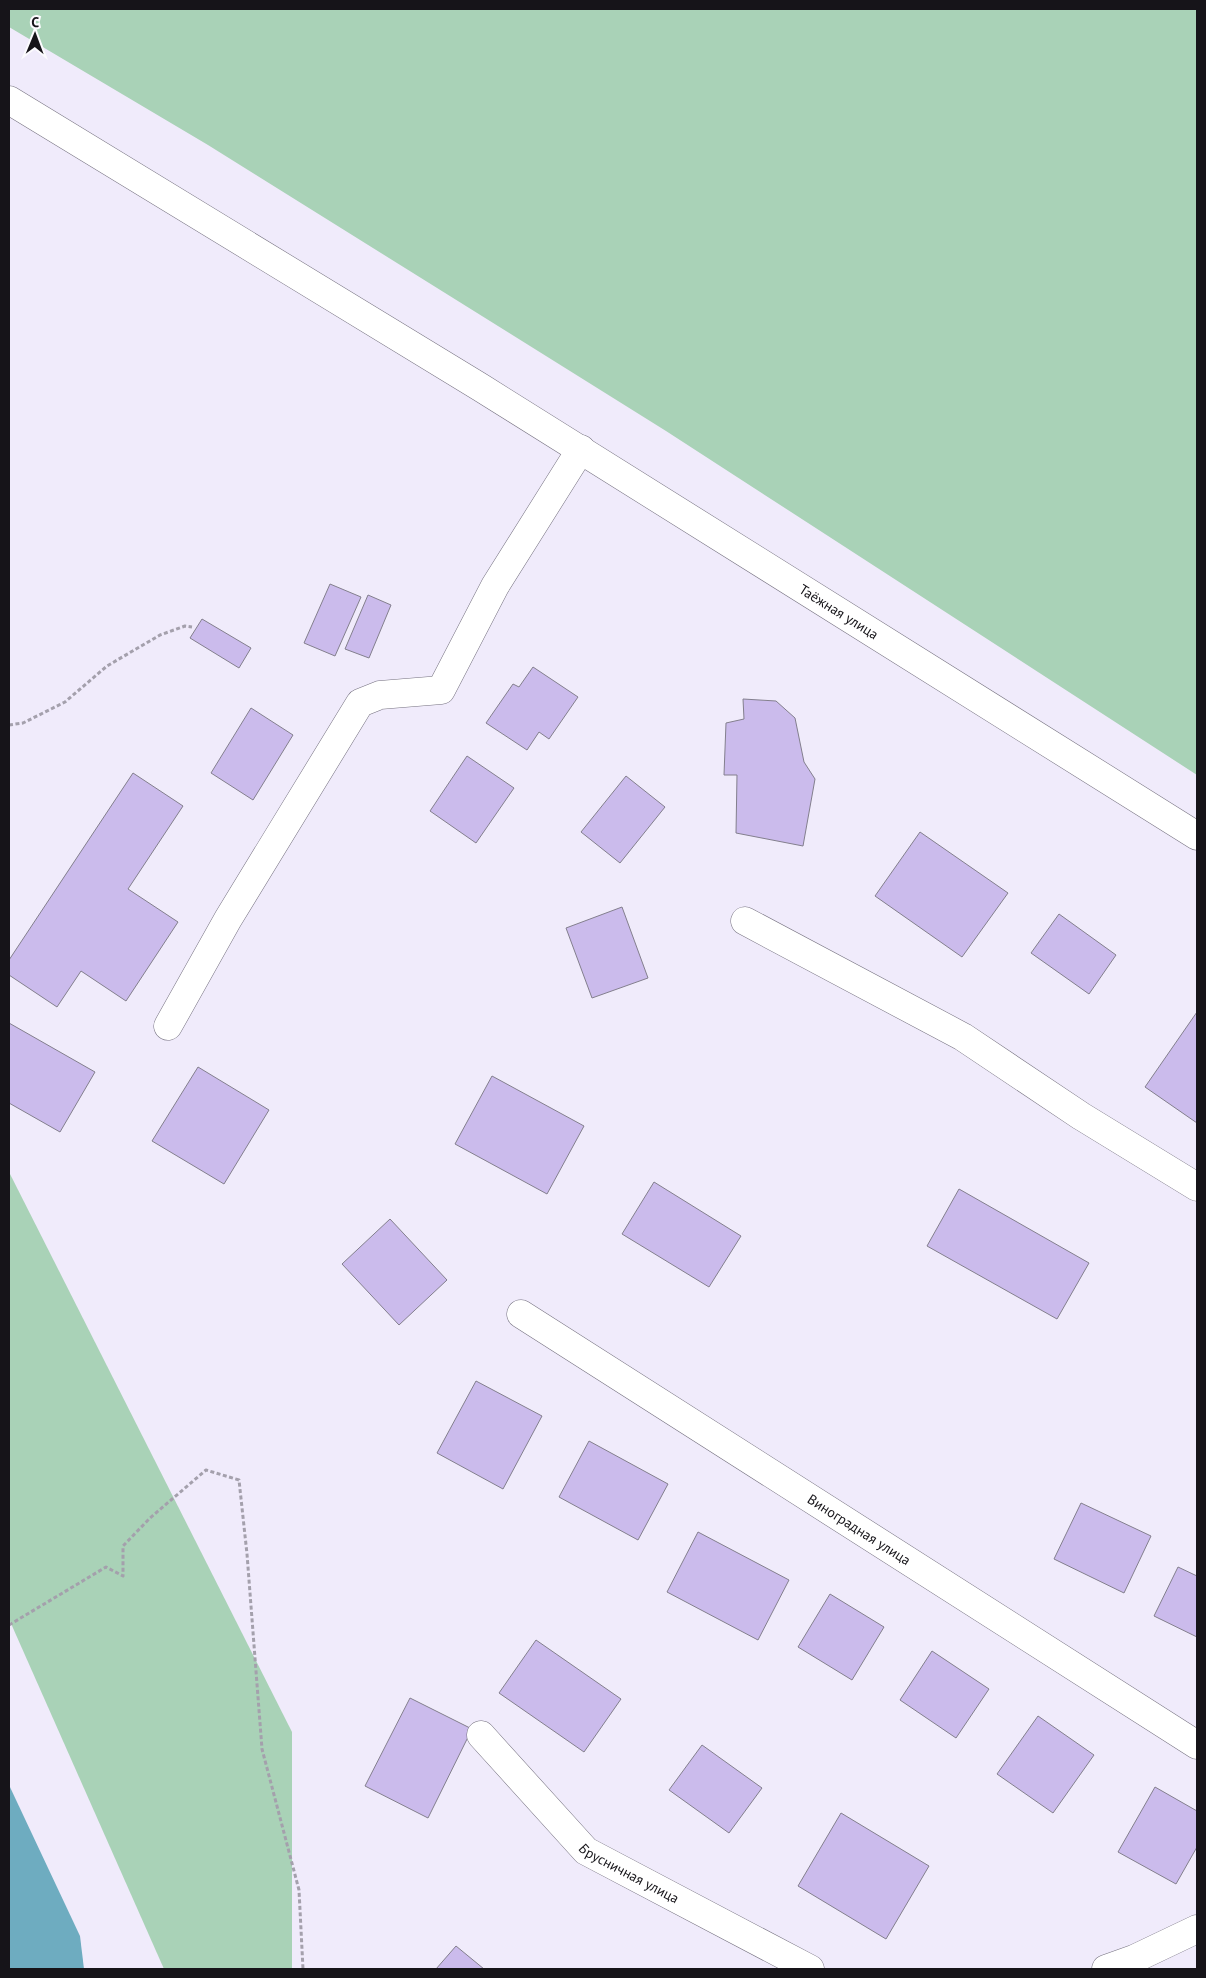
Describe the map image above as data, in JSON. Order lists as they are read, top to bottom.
{
  "streets": {
    "street": ["Таёжная улица", "Виноградная улица", "Брусничная улица"]
  },
  "north": "top"
}
